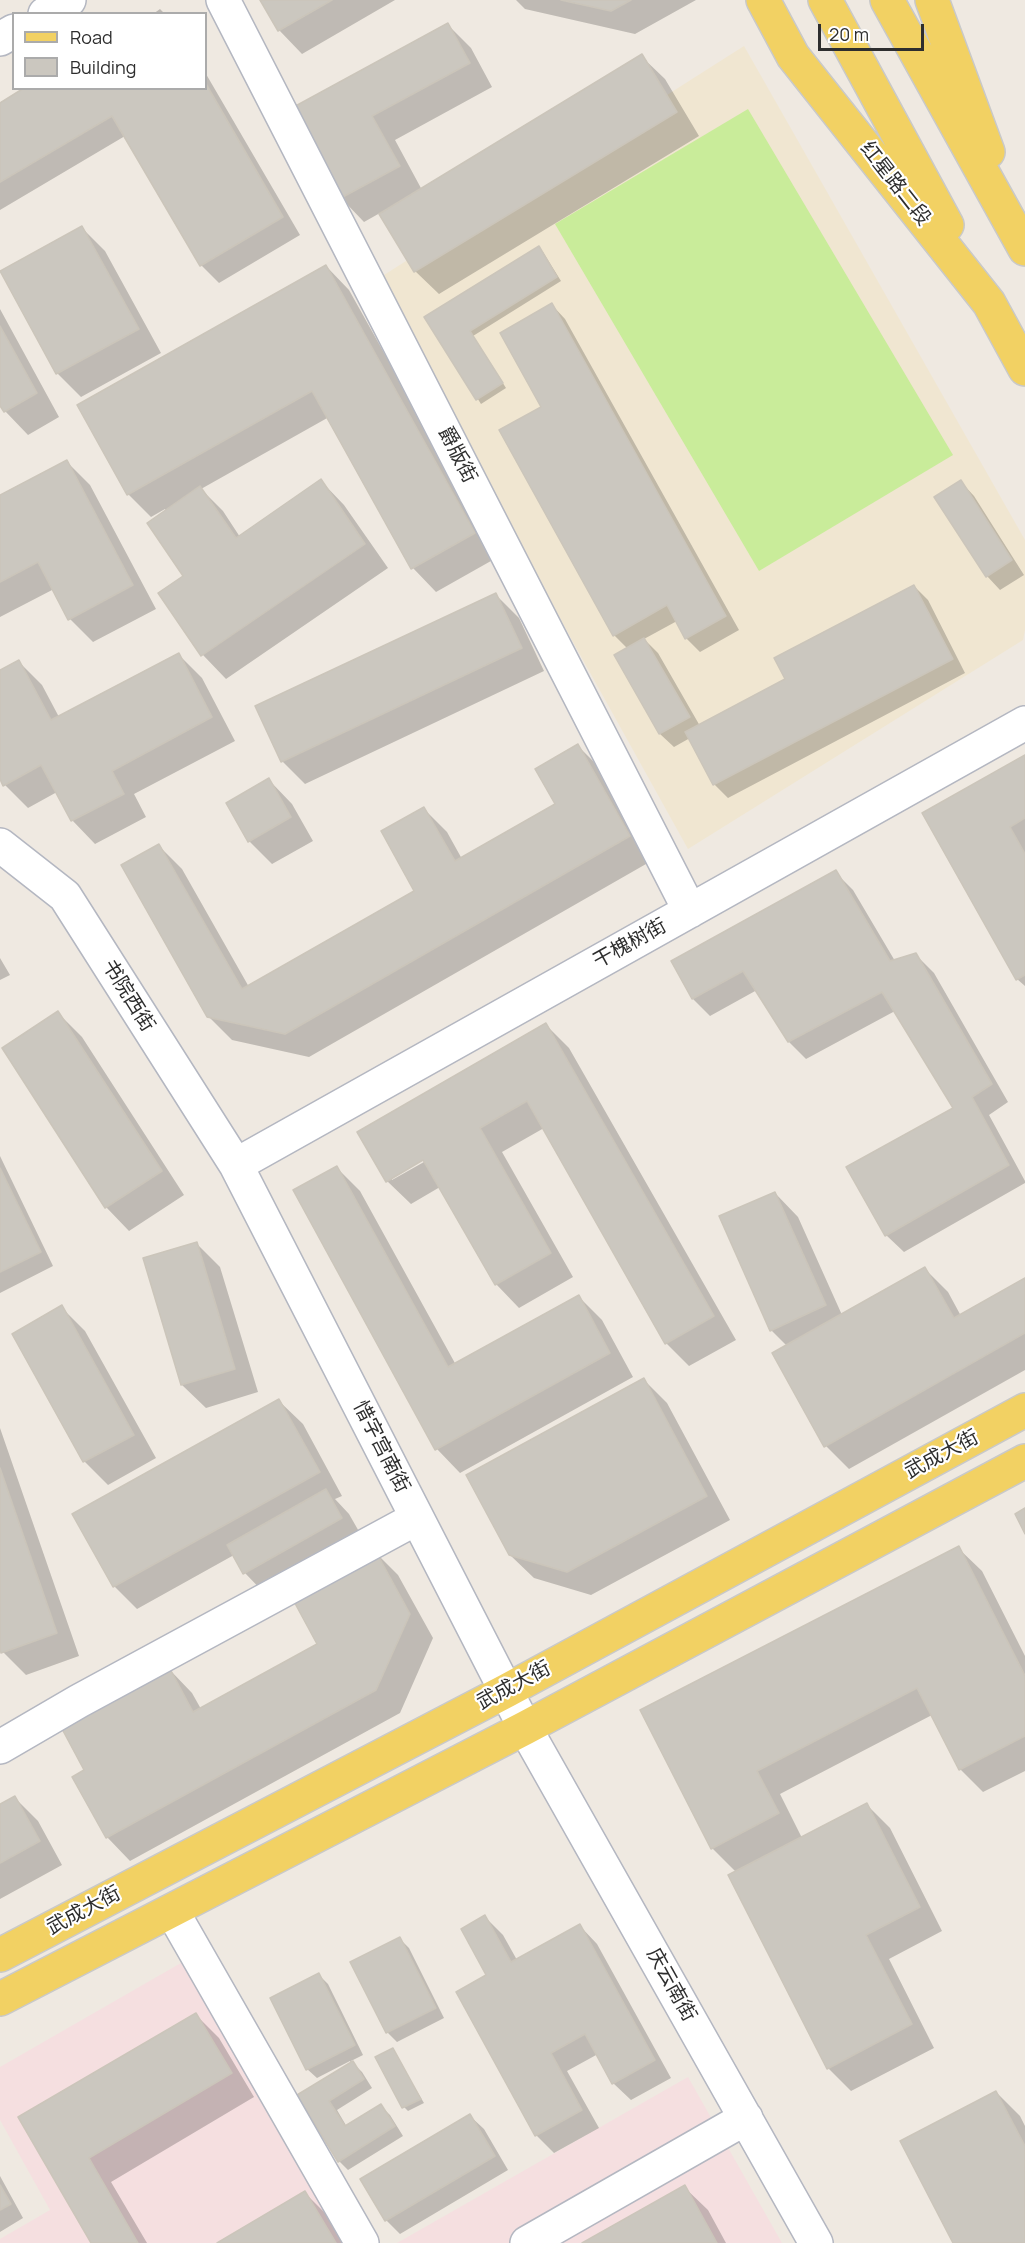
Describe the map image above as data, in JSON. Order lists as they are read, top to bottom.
{
  "streets": {
    "main road": ["红星路二段", "武成大街"],
    "street": [
      "爵版街",
      "干槐树街",
      "书院西街",
      "惜字宫南街",
      "庆云南街"
    ]
  },
  "crossings": [
    ["爵版街", "干槐树街"],
    ["干槐树街", "书院西街"],
    ["干槐树街", "惜字宫南街"],
    ["书院西街", "惜字宫南街"],
    ["惜字宫南街", "武成大街"],
    ["惜字宫南街", "庆云南街"],
    ["武成大街", "庆云南街"]
  ],
  "legend": ["Road", "Building"],
  "scale_bar": "20 m"
}
